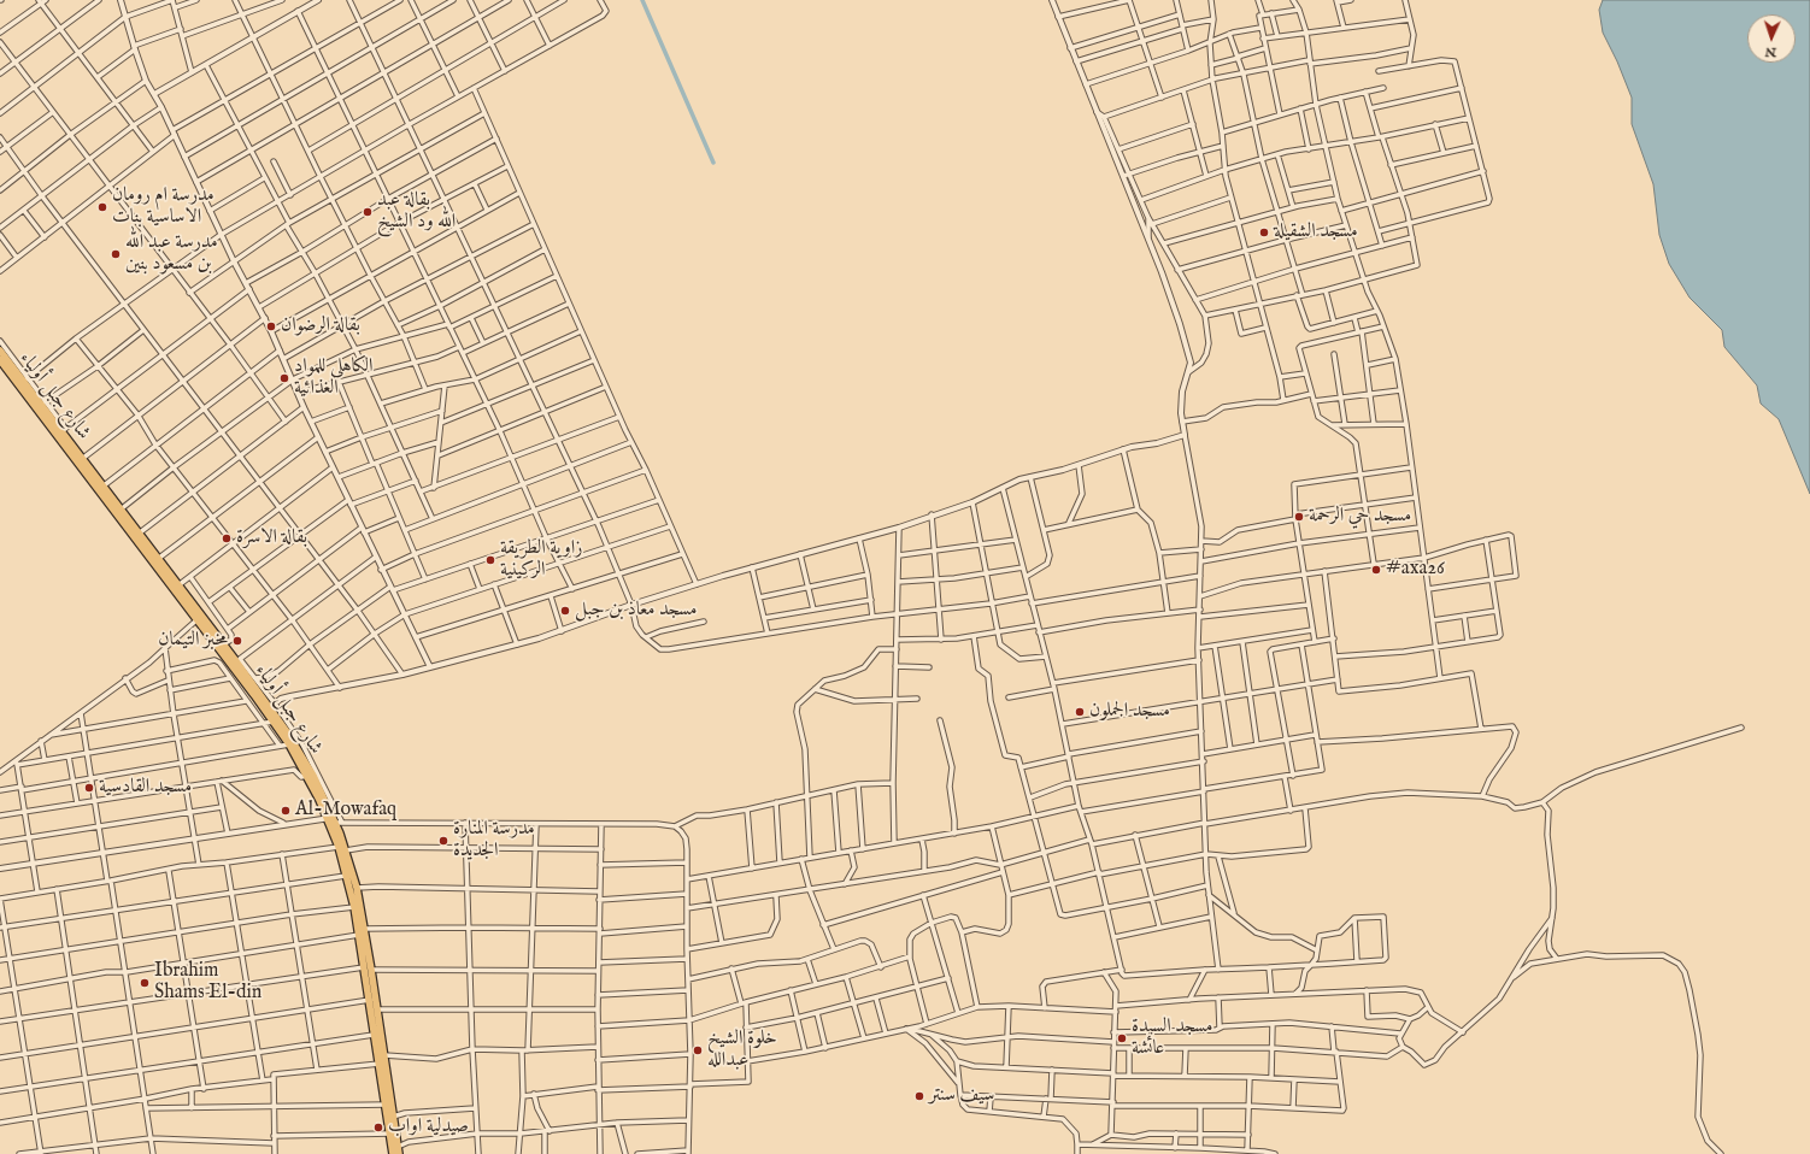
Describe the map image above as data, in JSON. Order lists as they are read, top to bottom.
{
  "streets": {
    "main road": ["شارع جبل أولياء"]
  },
  "places": [
    "مدرسة ام رومان الاساسية بنات",
    "بقالة عبد الله ود الشيخ",
    "مسجد الشقيلة",
    "مدرسة عبد الله بن مسعود بنين",
    "بقالة الرضوان",
    "الكاهلي للمواد الغذائية",
    "مسجد حي الرحمة",
    "بقالة الاسرة",
    "زاوية الطريقة الركينية",
    "#axa26",
    "مسجد معاذ بن جبل",
    "مخبز التيمان",
    "مسجد الجملون",
    "مسجد القادسية",
    "Al-Mowafaq",
    "مدرسة المنارة الجديدة",
    "Ibrahim Shams El-din",
    "مسجد السيدة عائشة",
    "خلوة الشيخ عبدالله",
    "سيف سنتر",
    "صيدلية اواب"
  ],
  "north": "bottom"
}
